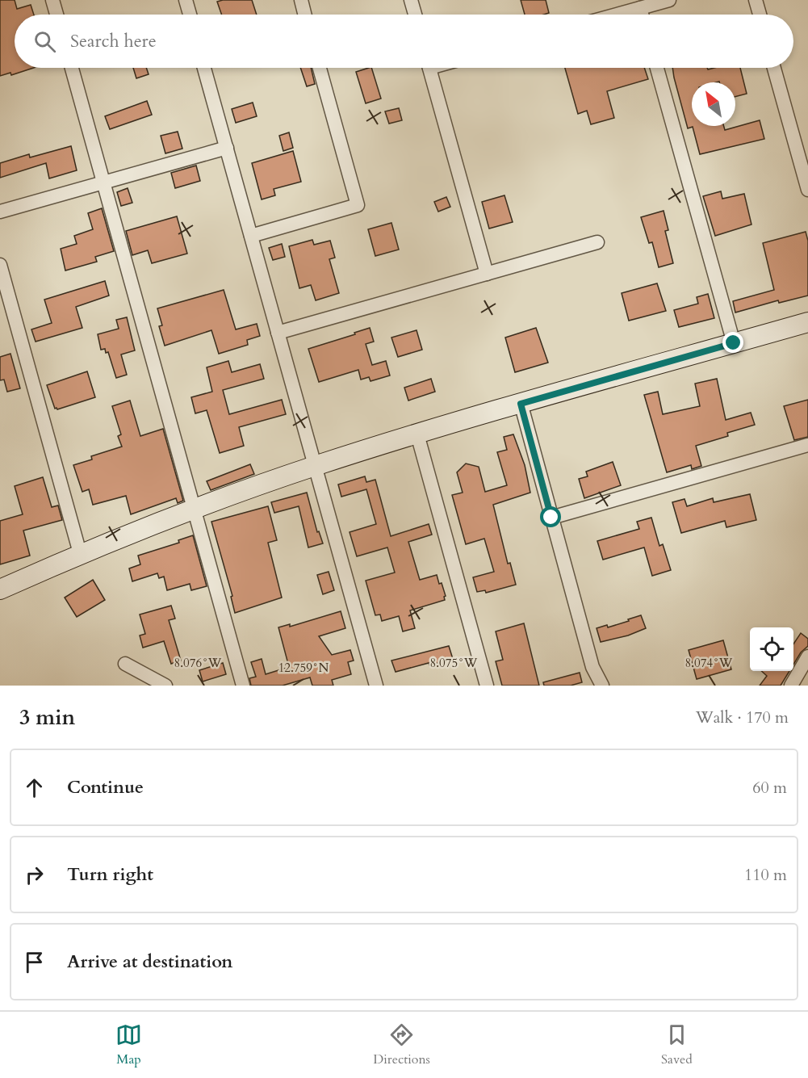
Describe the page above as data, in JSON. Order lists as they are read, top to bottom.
{
  "north": "top left",
  "page": {
    "search": "Search here",
    "heading": ["3 min", "Walk · 170 m"],
    "list": [
      ["Continue", "60 m"],
      ["Turn right", "110 m"],
      "Arrive at destination"
    ],
    "nav": ["Map", "Directions", "Saved"]
  },
  "coordinates": [
    "8.076°W",
    "8.075°W",
    "8.074°W",
    "12.759°N"
  ]
}
